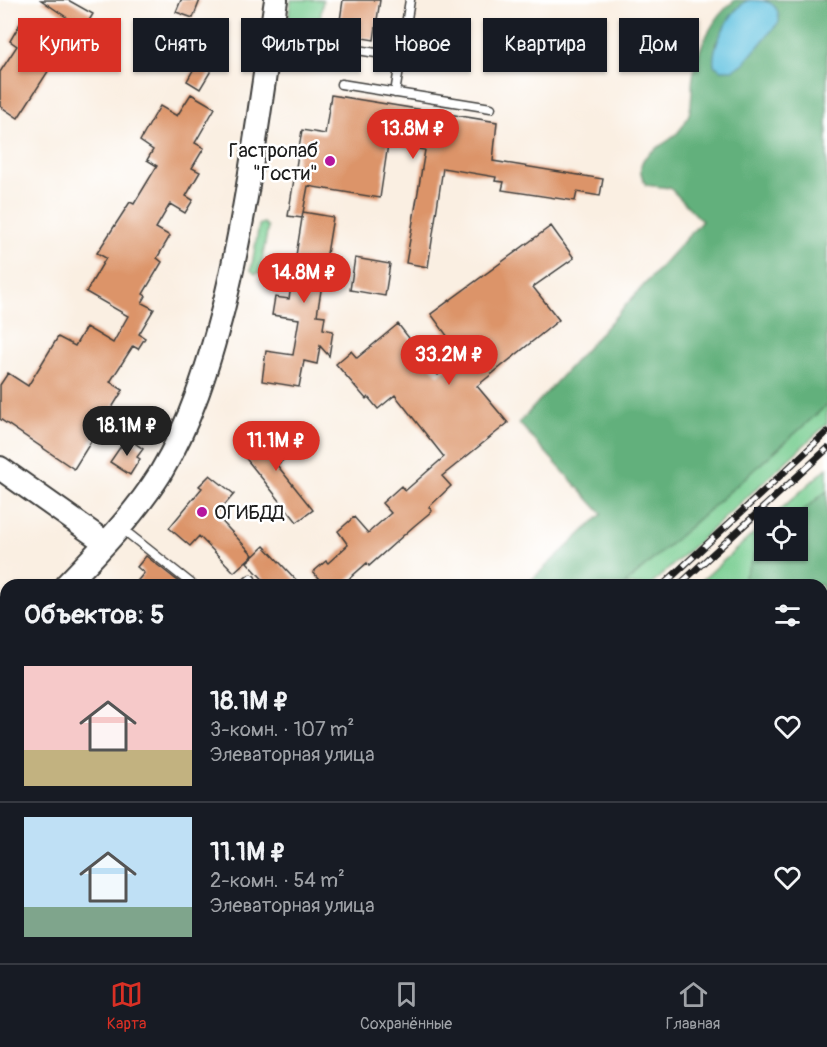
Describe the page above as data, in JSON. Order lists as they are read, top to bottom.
{
  "places": ["Гастропаб \"Гости\"", "ОГИБДД"],
  "page": {
    "chip": [
      "Купить",
      "Снять",
      "Фильтры",
      "Новое",
      "Квартира",
      "Дом"
    ],
    "price": [
      "13.8M ₽",
      "14.8M ₽",
      "33.2M ₽",
      "18.1M ₽",
      "11.1M ₽"
    ],
    "heading": "Объектов: 5",
    "list": [
      {
        "name": "18.1M ₽",
        "note": "3-комн. · 107 m² · Элеваторная улица"
      },
      {
        "name": "11.1M ₽",
        "note": "2-комн. · 54 m² · Элеваторная улица"
      }
    ],
    "tabs": ["Карта", "Сохранённые", "Главная"]
  }
}
